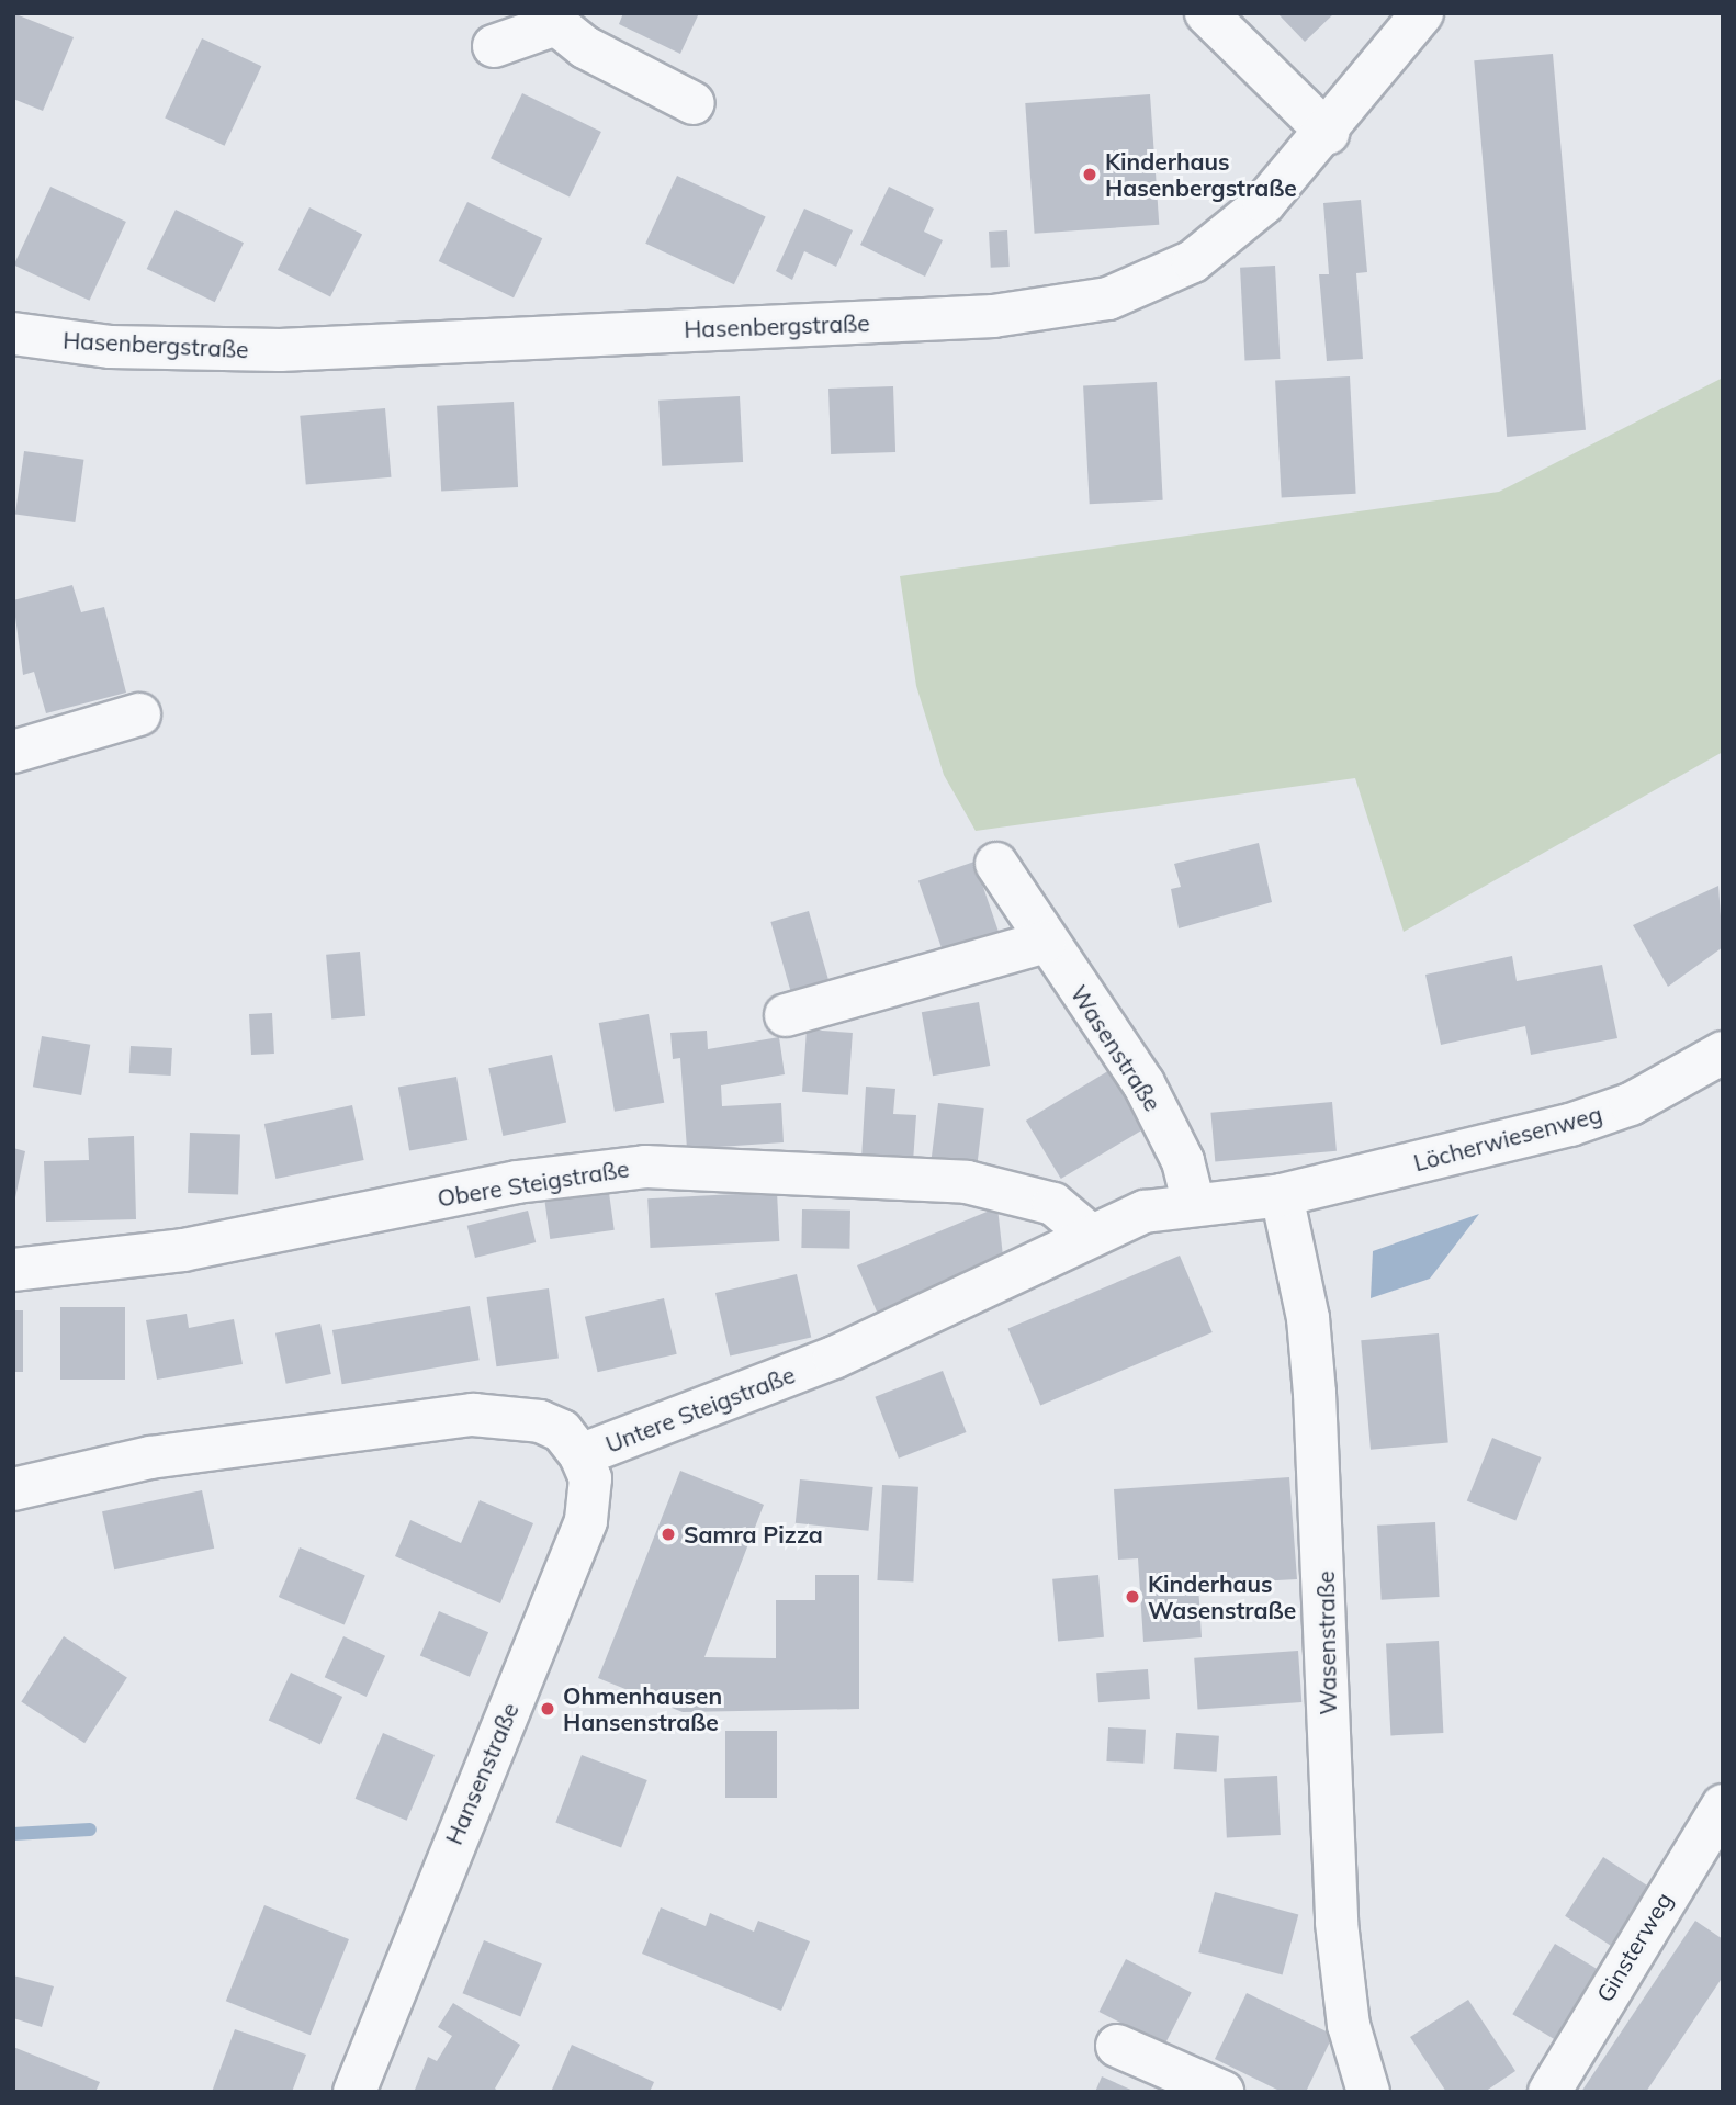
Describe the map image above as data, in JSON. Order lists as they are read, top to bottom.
{
  "streets": {
    "street": [
      "Hasenbergstraße",
      "Wasenstraße",
      "Löcherwiesenweg",
      "Obere Steigstraße",
      "Untere Steigstraße",
      "Hansenstraße",
      "Ginsterweg"
    ]
  },
  "crossings": [
    ["Wasenstraße", "Löcherwiesenweg"],
    ["Wasenstraße", "Untere Steigstraße"],
    ["Löcherwiesenweg", "Untere Steigstraße"],
    ["Obere Steigstraße", "Untere Steigstraße"],
    ["Untere Steigstraße", "Hansenstraße"]
  ],
  "places": [
    "Kinderhaus Hasenbergstraße",
    "Samra Pizza",
    "Kinderhaus Wasenstraße",
    "Ohmenhausen Hansenstraße"
  ]
}
